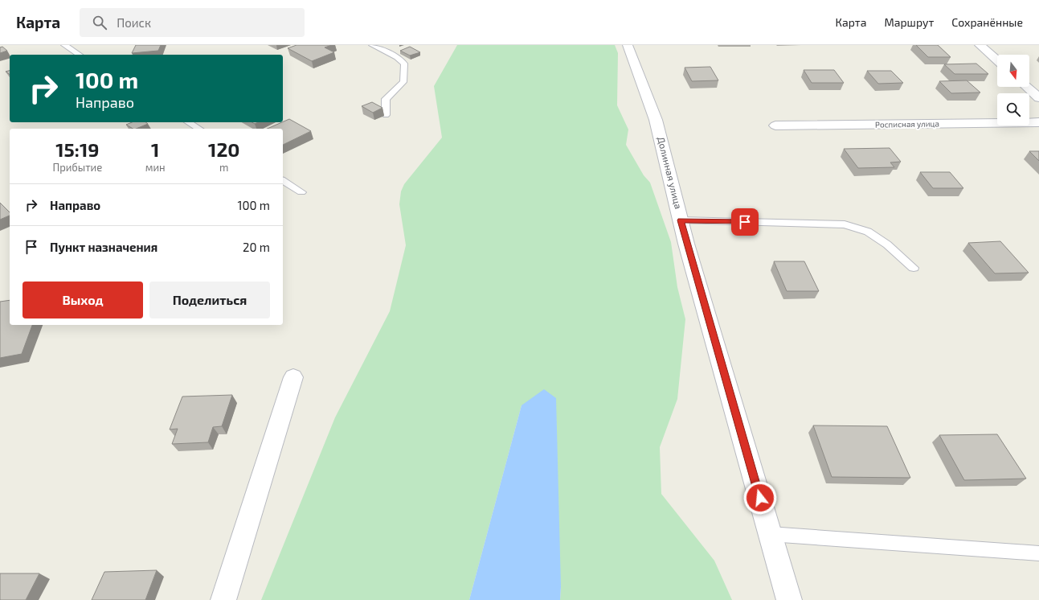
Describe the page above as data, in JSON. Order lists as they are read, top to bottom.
{
  "streets": {
    "street": ["Росписная улица", "Долинная улица"]
  },
  "north": "bottom",
  "page": {
    "header": "Карта",
    "search": "Поиск",
    "nav": ["Карта", "Маршрут", "Сохранённые"],
    "turn": ["100 m", "Направо"],
    "eta": [
      "15:19",
      "Прибытие",
      "1",
      "мин",
      "120",
      "m"
    ],
    "list": [
      {
        "name": "Направо",
        "value": "100 m"
      },
      {
        "name": "Пункт назначения",
        "value": "20 m"
      }
    ],
    "buttons": ["Выход", "Поделиться"]
  }
}
